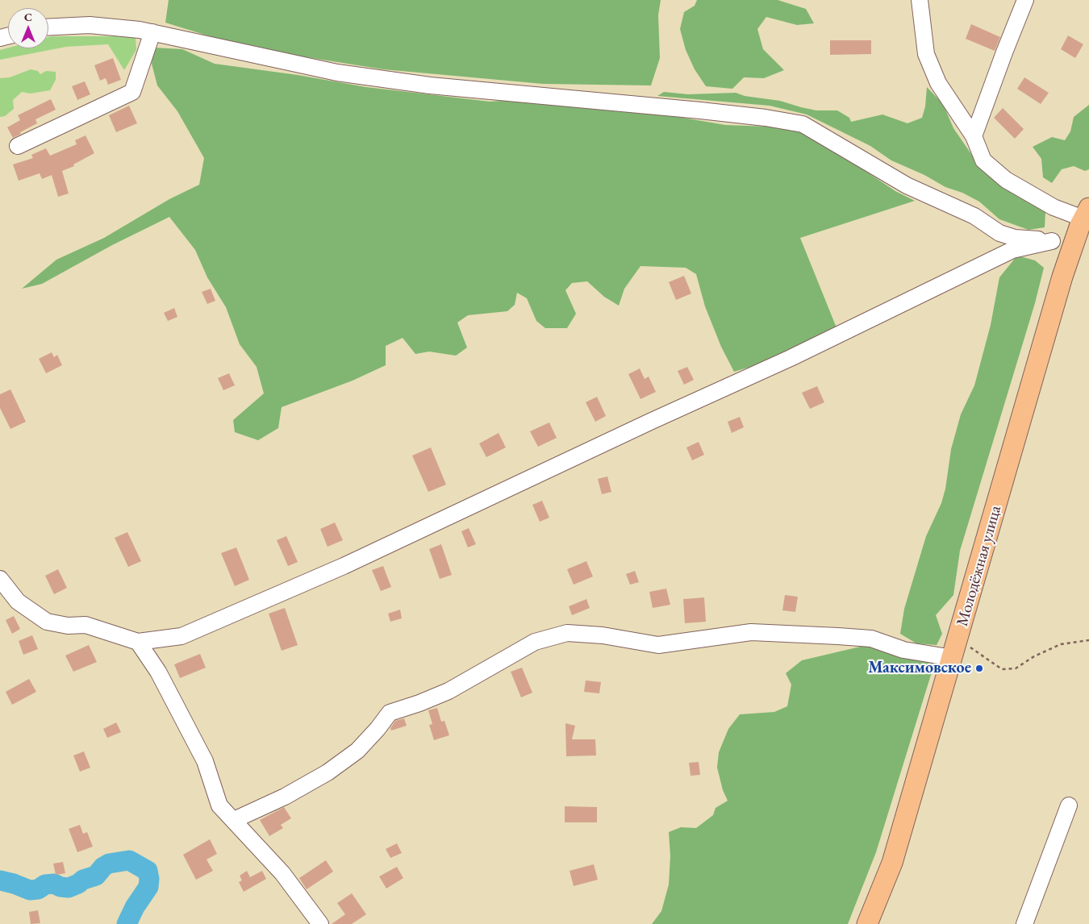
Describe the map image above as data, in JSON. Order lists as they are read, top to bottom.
{
  "streets": {
    "main road": ["Молодёжная улица"]
  },
  "places": ["Максимовское"],
  "north": "top"
}
